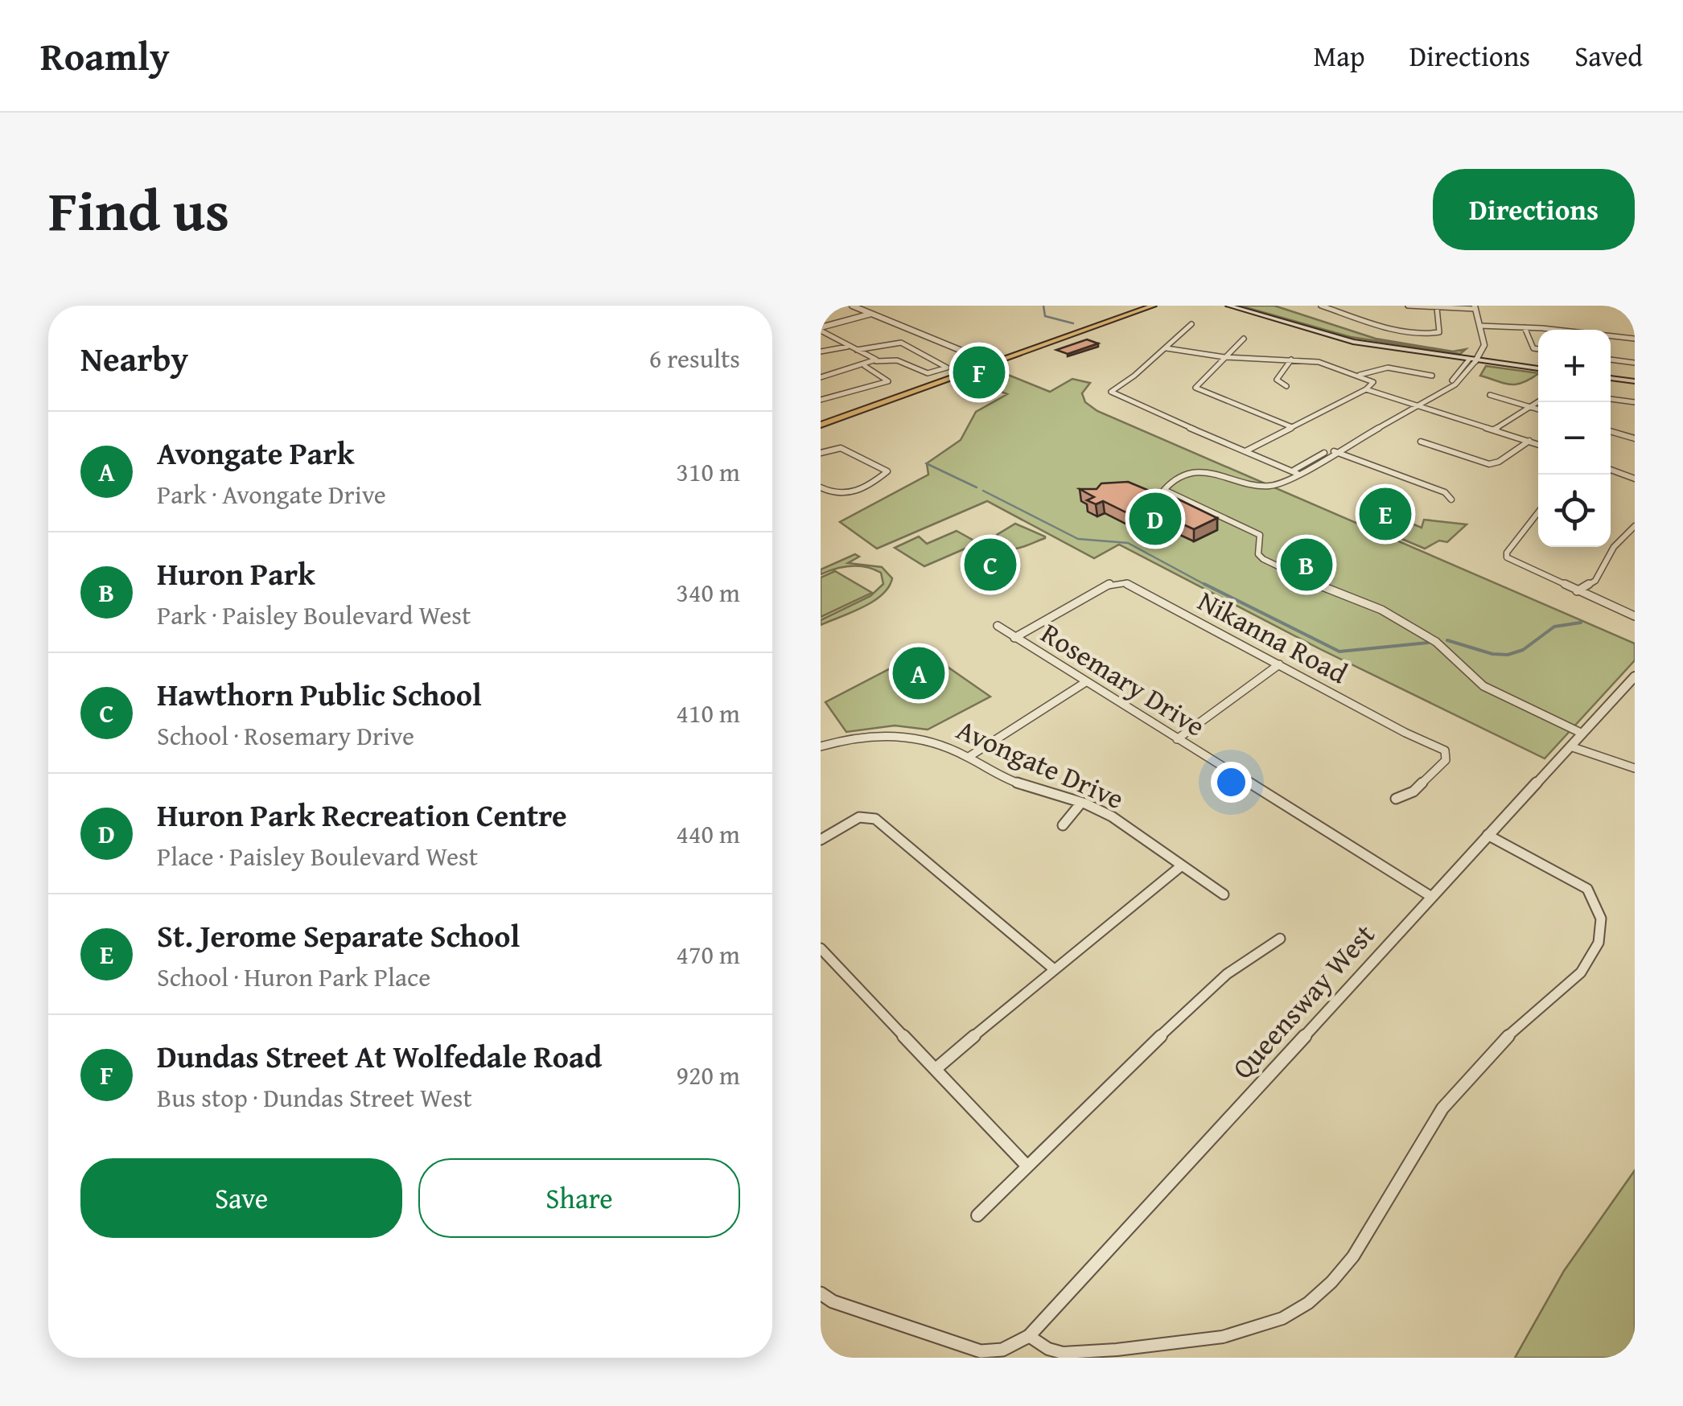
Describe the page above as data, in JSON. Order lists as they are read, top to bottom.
{
  "streets": {
    "street": [
      "Nikanna Road",
      "Rosemary Drive",
      "Avongate Drive",
      "Queensway West"
    ]
  },
  "crossings": [
    ["Nikanna Road", "Rosemary Drive"],
    ["Rosemary Drive", "Queensway West"]
  ],
  "page": {
    "header": "Roamly",
    "nav": ["Map", "Directions", "Saved"],
    "title": "Find us",
    "buttons": [
      "Directions",
      ["Save", "Share"]
    ],
    "heading": ["Nearby", "6 results"],
    "map_buttons": ["+", "−"],
    "pins": [
      "F",
      "E",
      "D",
      "B",
      "C",
      "A"
    ],
    "list": [
      {
        "mark": "A",
        "name": "Avongate Park",
        "note": "Park · Avongate Drive",
        "value": "310 m"
      },
      {
        "mark": "B",
        "name": "Huron Park",
        "note": "Park · Paisley Boulevard West",
        "value": "340 m"
      },
      {
        "mark": "C",
        "name": "Hawthorn Public School",
        "note": "School · Rosemary Drive",
        "value": "410 m"
      },
      {
        "mark": "D",
        "name": "Huron Park Recreation Centre",
        "note": "Place · Paisley Boulevard West",
        "value": "440 m"
      },
      {
        "mark": "E",
        "name": "St. Jerome Separate School",
        "note": "School · Huron Park Place",
        "value": "470 m"
      },
      {
        "mark": "F",
        "name": "Dundas Street At Wolfedale Road",
        "note": "Bus stop · Dundas Street West",
        "value": "920 m"
      }
    ]
  }
}
